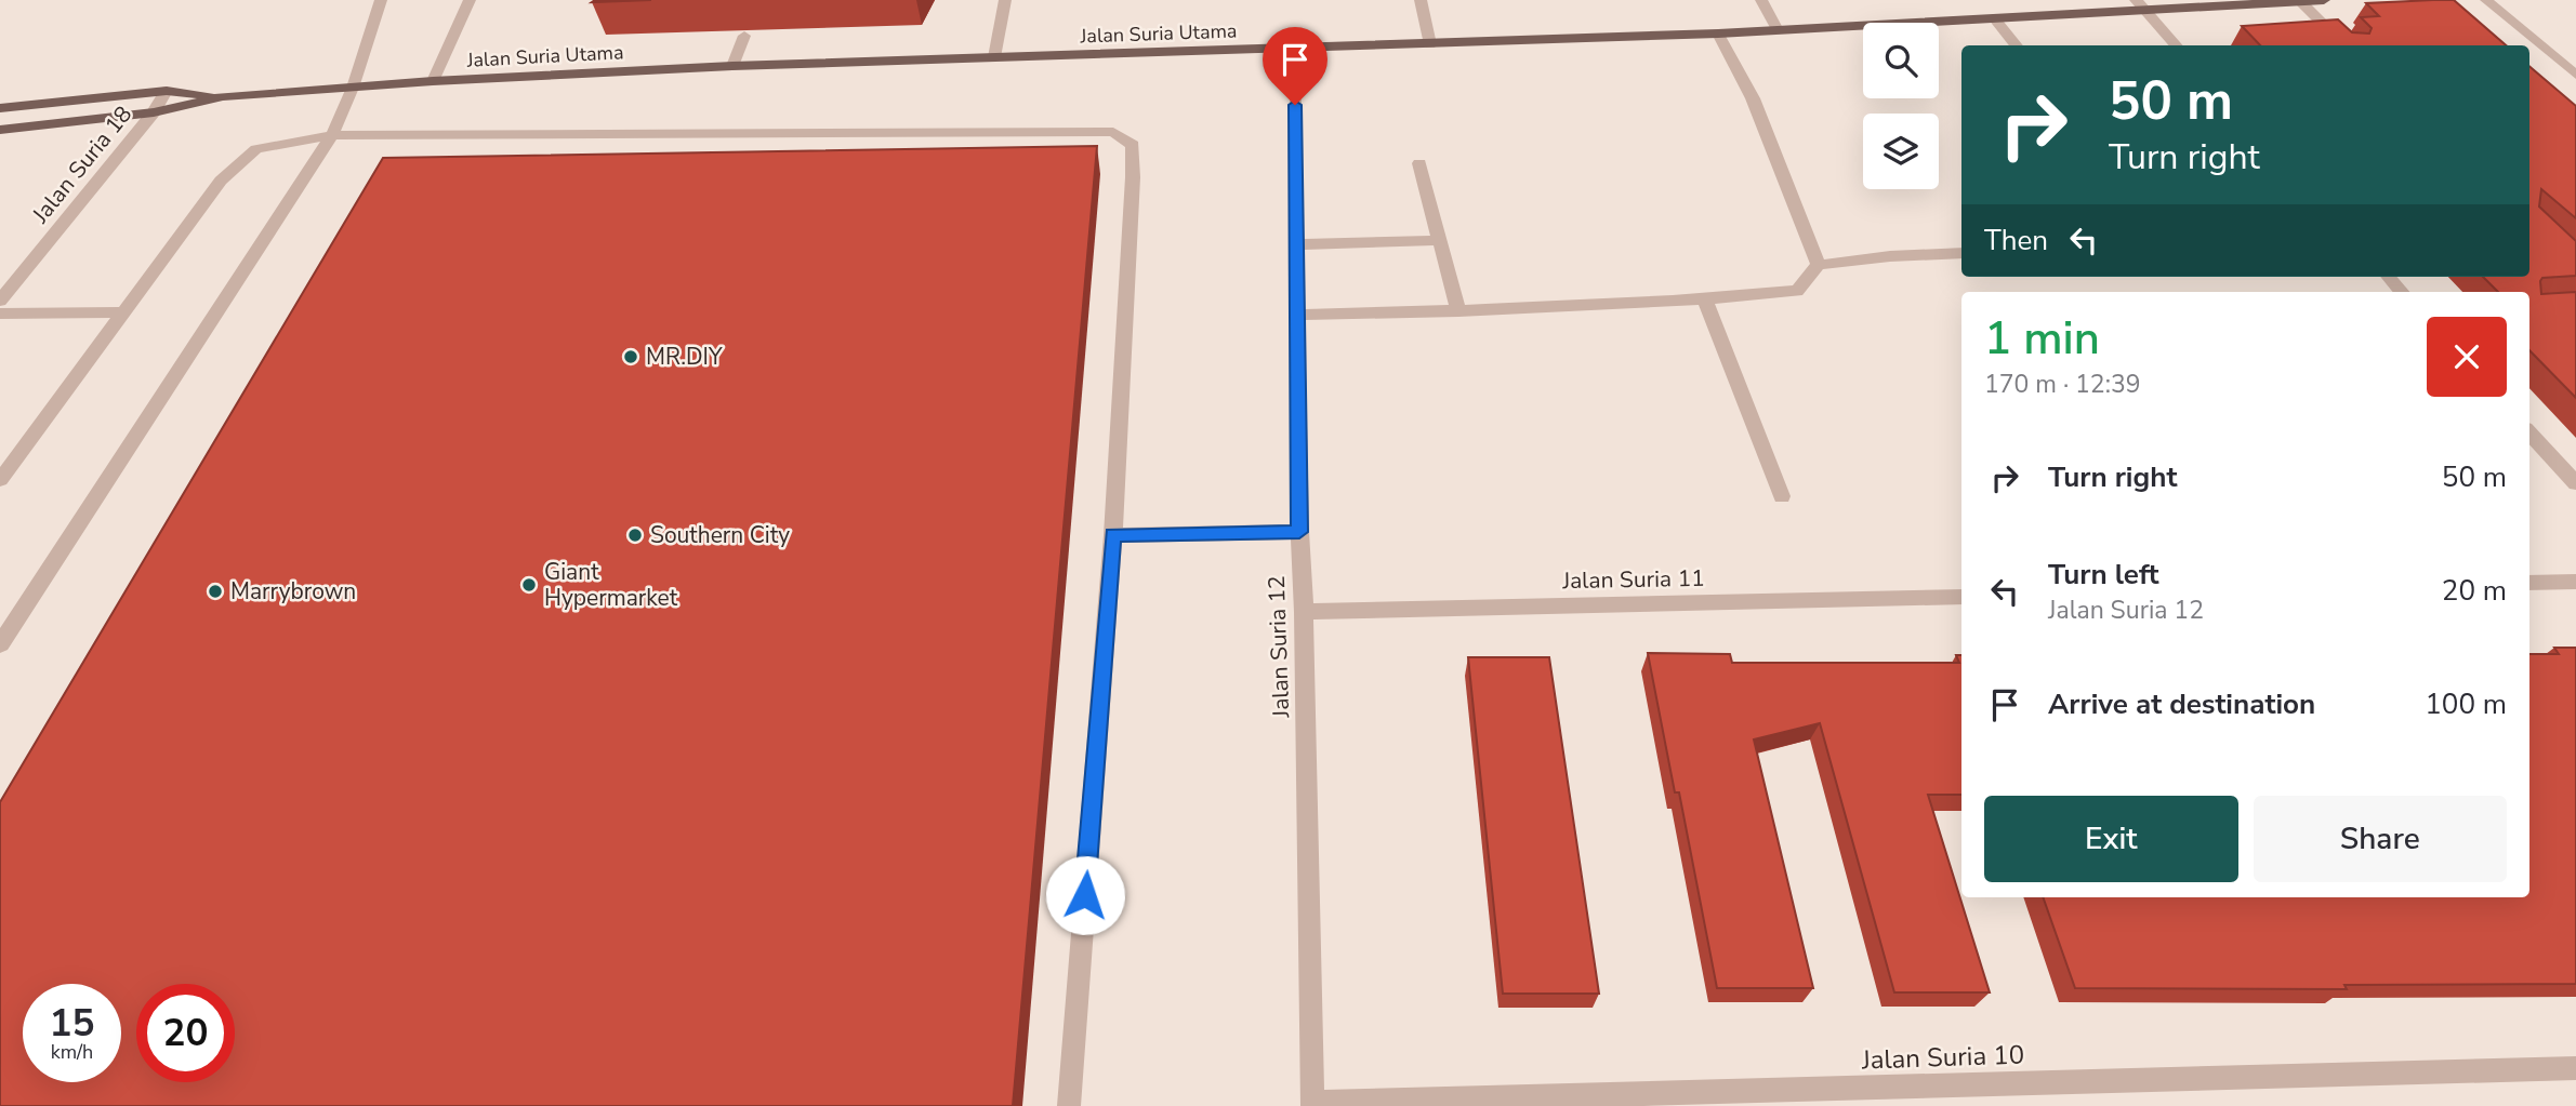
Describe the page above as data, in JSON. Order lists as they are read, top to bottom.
{
  "streets": {
    "main road": ["Jalan Suria Utama"],
    "street": [
      "Jalan Suria 18",
      "Jalan Suria 11",
      "Jalan Suria 12",
      "Jalan Suria 10"
    ]
  },
  "crossings": [
    ["Jalan Suria Utama", "Jalan Suria 18"],
    ["Jalan Suria Utama", "Jalan Suria 12"],
    ["Jalan Suria 11", "Jalan Suria 12"],
    ["Jalan Suria 12", "Jalan Suria 10"]
  ],
  "places": [
    "MR.DIY",
    "Southern City",
    "Giant Hypermarket",
    "Marrybrown"
  ],
  "page": {
    "turn": ["50 m", "Turn right"],
    "then": "Then",
    "heading": ["1 min", "170 m · 12:39"],
    "list": [
      {
        "name": "Turn right",
        "value": "50 m"
      },
      {
        "name": "Turn left",
        "note": "Jalan Suria 12",
        "value": "20 m"
      },
      {
        "name": "Arrive at destination",
        "value": "100 m"
      }
    ],
    "buttons": ["Exit", "Share"],
    "speed": "15 km/h",
    "limit": "20"
  }
}
